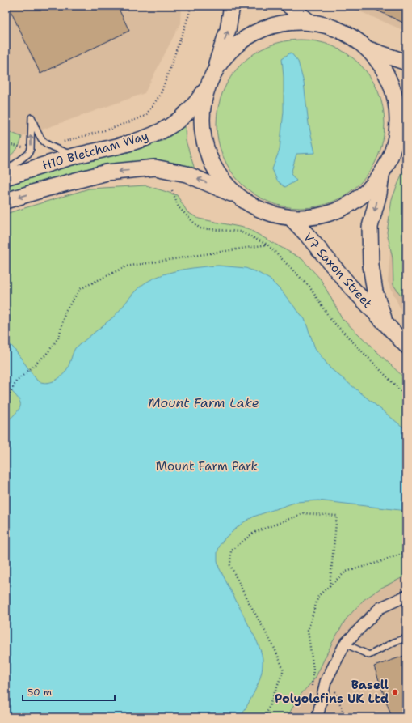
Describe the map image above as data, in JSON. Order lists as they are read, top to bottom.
{
  "streets": {
    "main road": ["H10 Bletcham Way", "V7 Saxon Street"]
  },
  "one_way": ["H10 Bletcham Way", "V7 Saxon Street"],
  "water": ["Mount Farm Lake"],
  "parks": ["Mount Farm Park"],
  "places": ["Basell Polyolefins UK Ltd"],
  "scale_bar": "50 m"
}
